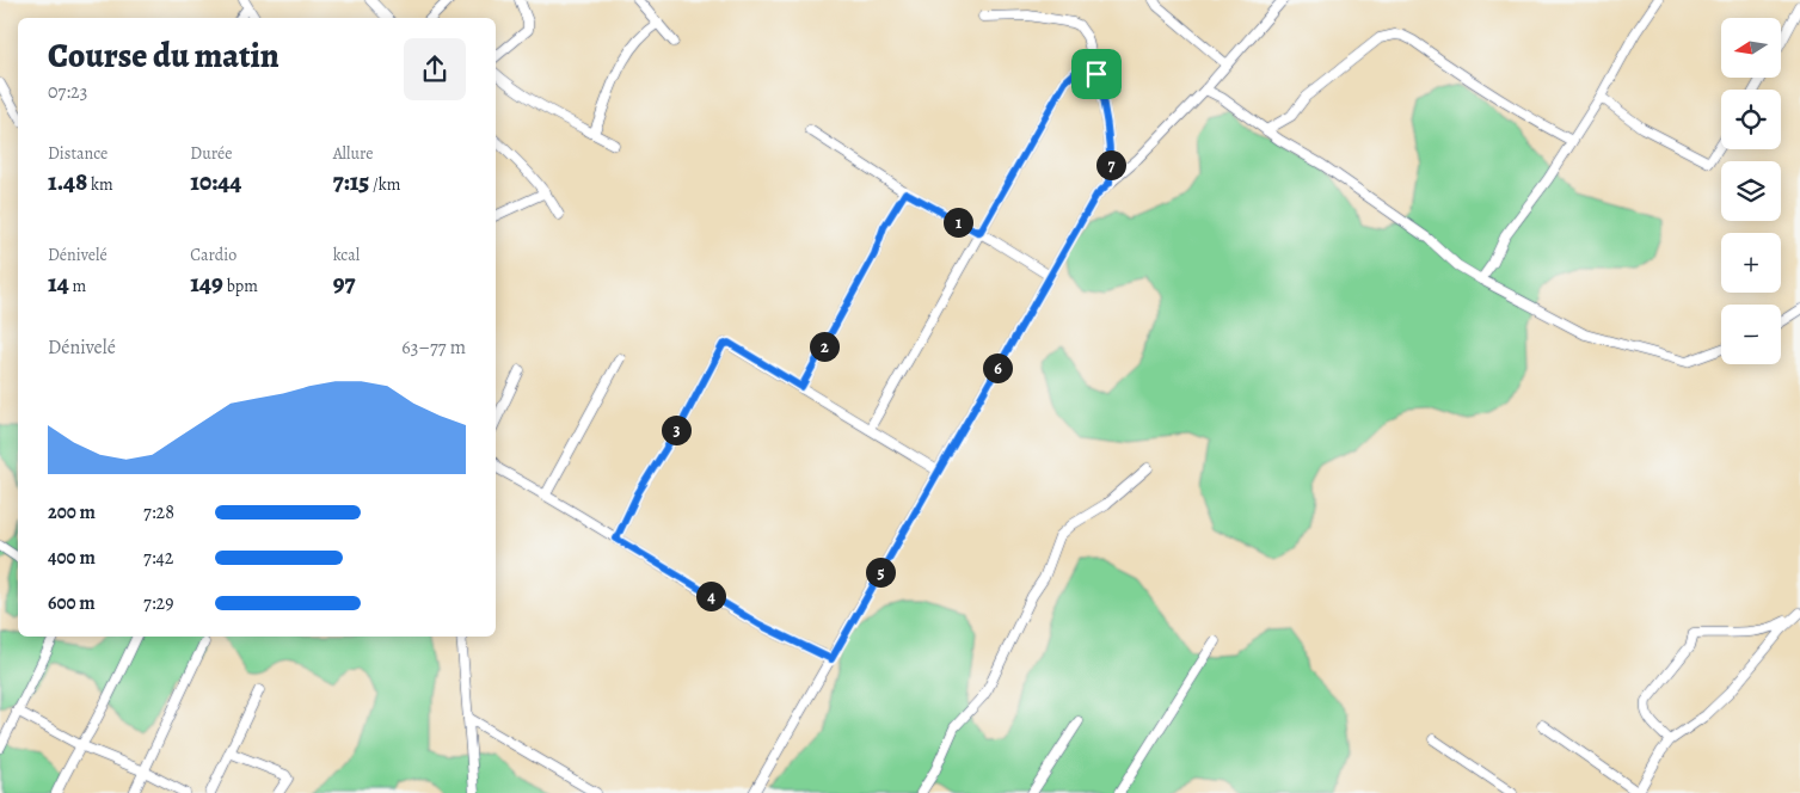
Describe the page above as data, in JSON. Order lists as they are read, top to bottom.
{
  "north": "left",
  "page": {
    "map_buttons": ["+", "−"],
    "heading": ["Course du matin", "07:23"],
    "stats": [
      ["Distance", "1.48 km"],
      ["Durée", "10:44"],
      ["Allure", "7:15 /km"],
      ["Dénivelé", "14 m"],
      ["Cardio", "149 bpm"],
      ["kcal", "97"]
    ],
    "pins": [
      "7",
      "1",
      "2",
      "6",
      "3",
      "5",
      "4"
    ],
    "chart": ["Dénivelé", "63–77 m"],
    "list": [
      {
        "name": "200 m",
        "note": "7:28"
      },
      {
        "name": "400 m",
        "note": "7:42"
      },
      {
        "name": "600 m",
        "note": "7:29"
      }
    ]
  }
}
